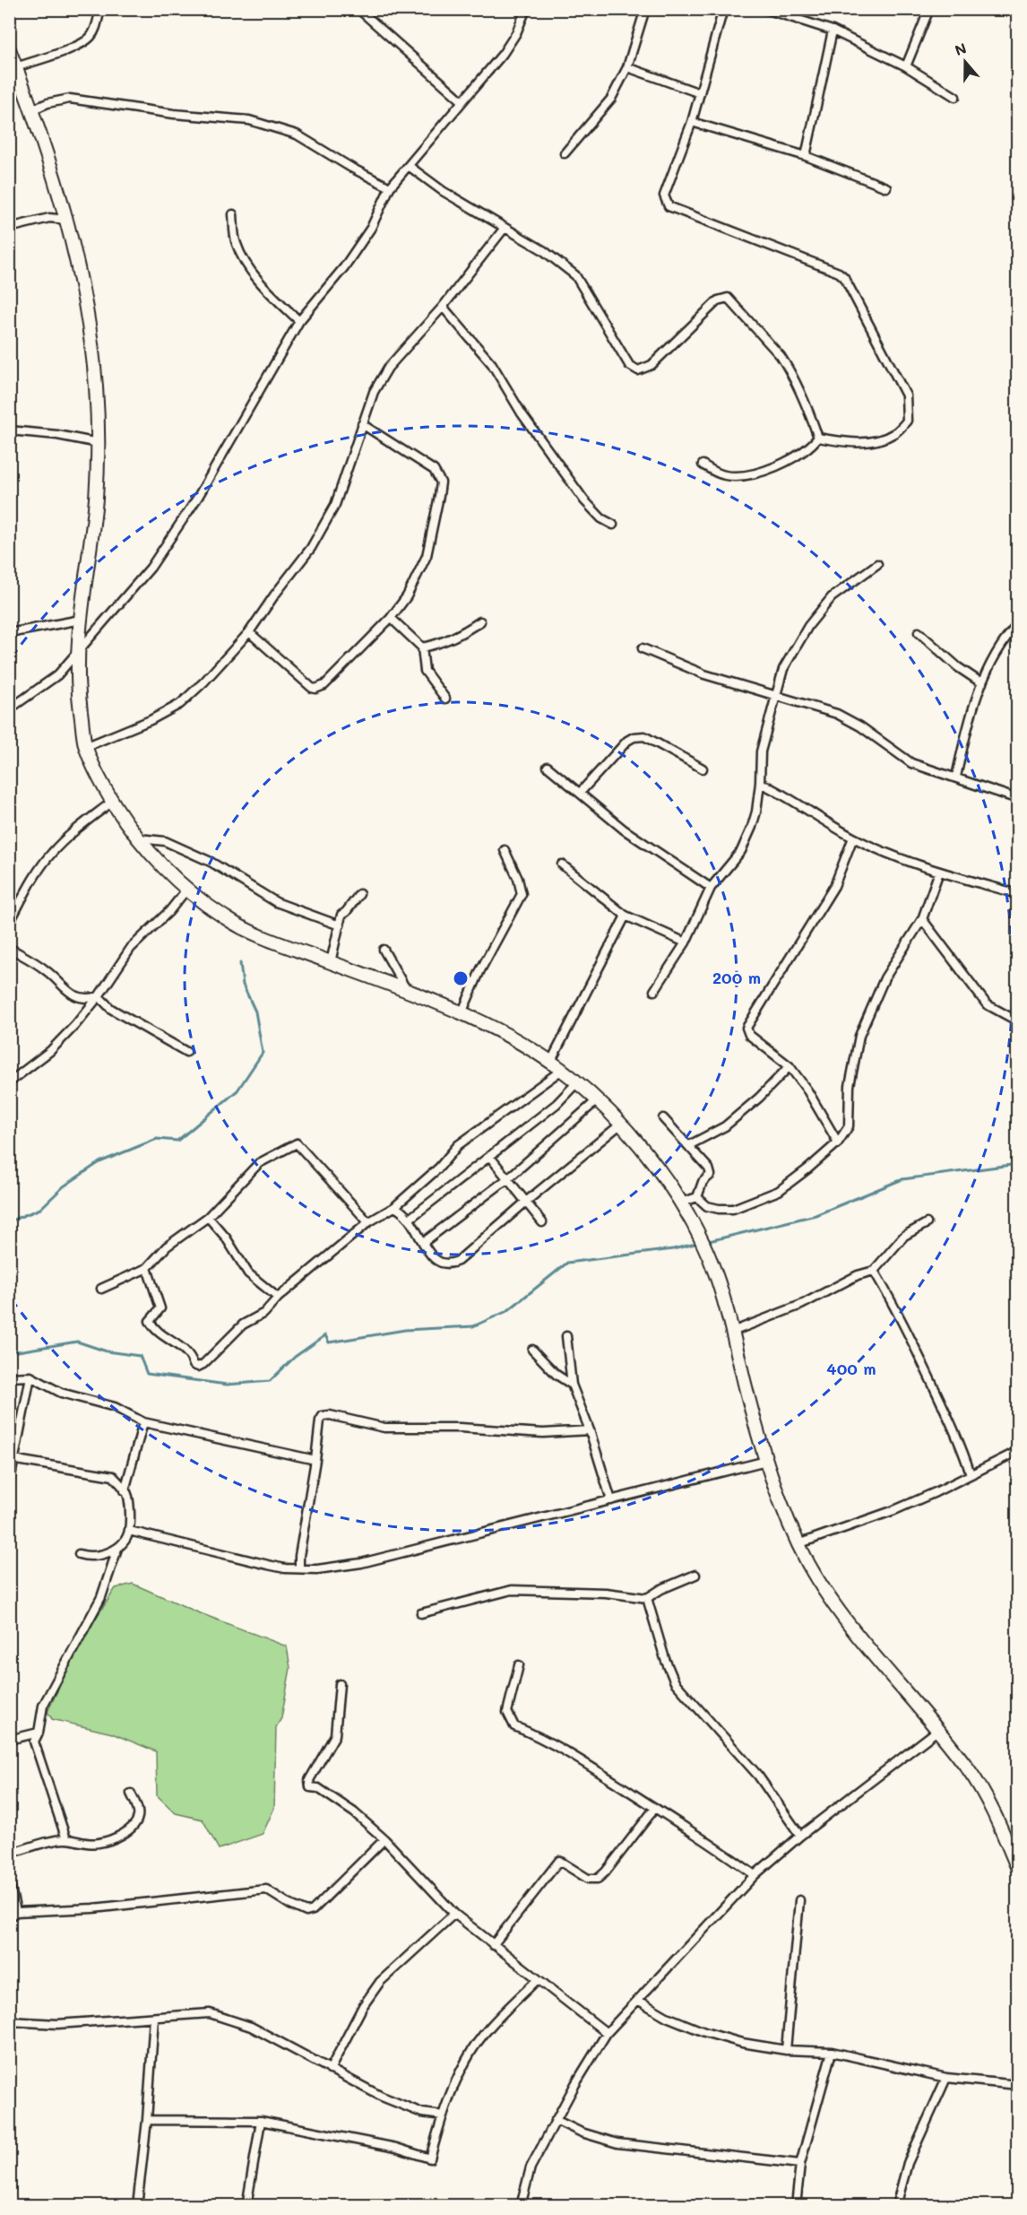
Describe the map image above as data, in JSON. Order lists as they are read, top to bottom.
{
  "north": "top",
  "rings": ["200 m", "400 m"]
}
